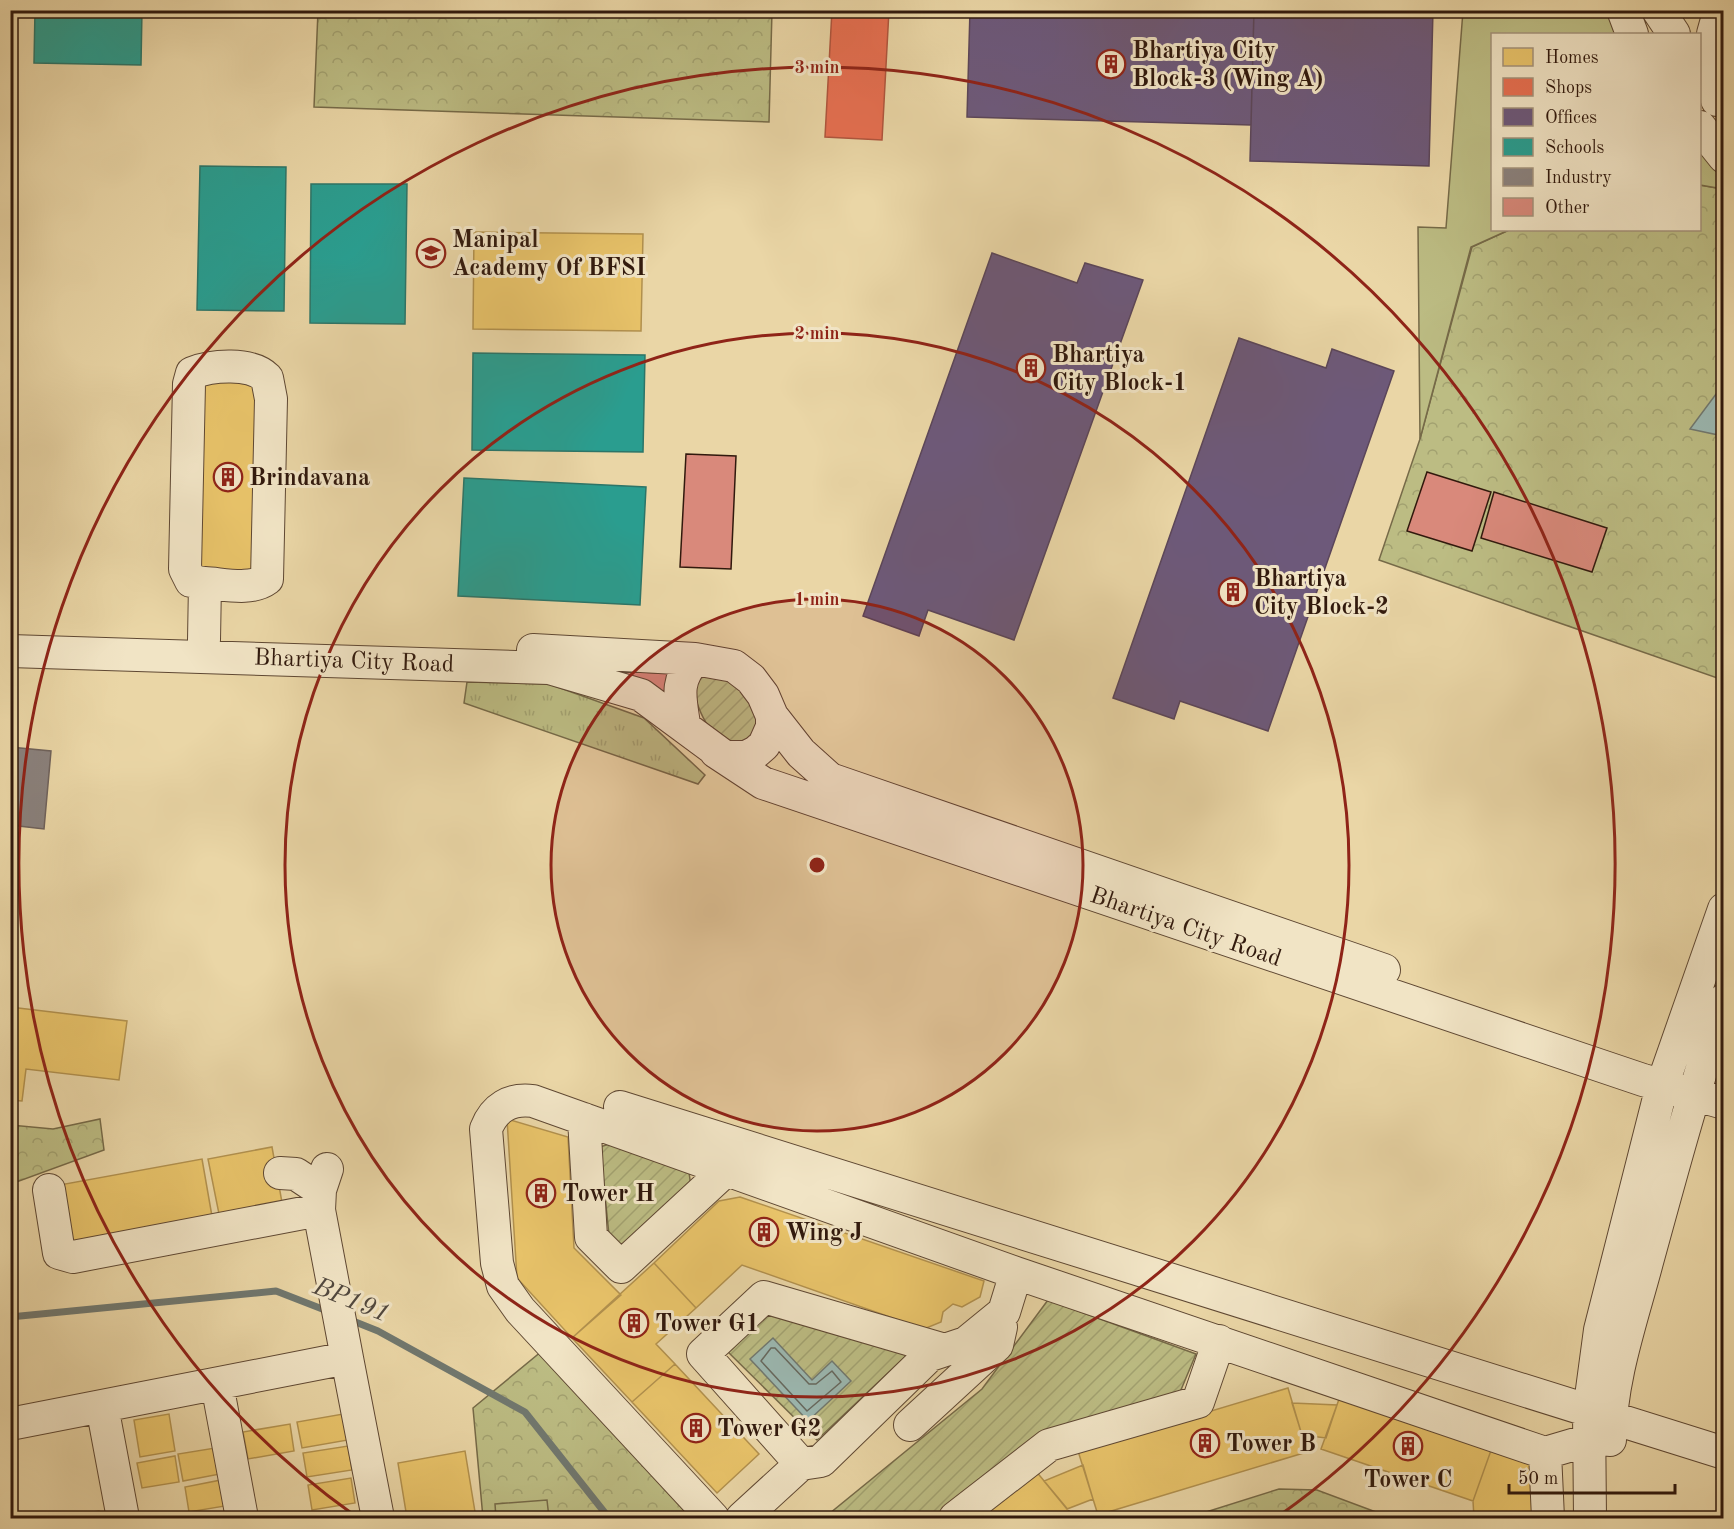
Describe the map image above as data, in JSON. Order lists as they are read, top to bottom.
{
  "streets": {
    "street": ["Bhartiya City Road"]
  },
  "water": ["BP191"],
  "places": {
    "building": [
      "Bhartiya City Block-3 (Wing A)",
      "Bhartiya City Block-1",
      "Brindavana",
      "Bhartiya City Block-2",
      "Tower H",
      "Wing J",
      "Tower G1",
      "Tower G2",
      "Tower B",
      "Tower C"
    ],
    "school or university": ["Manipal Academy Of BFSI"]
  },
  "legend": [
    "Homes",
    "Shops",
    "Offices",
    "Schools",
    "Industry",
    "Other"
  ],
  "scale_bar": "50 m",
  "rings": ["3 min", "2 min", "1 min"]
}
